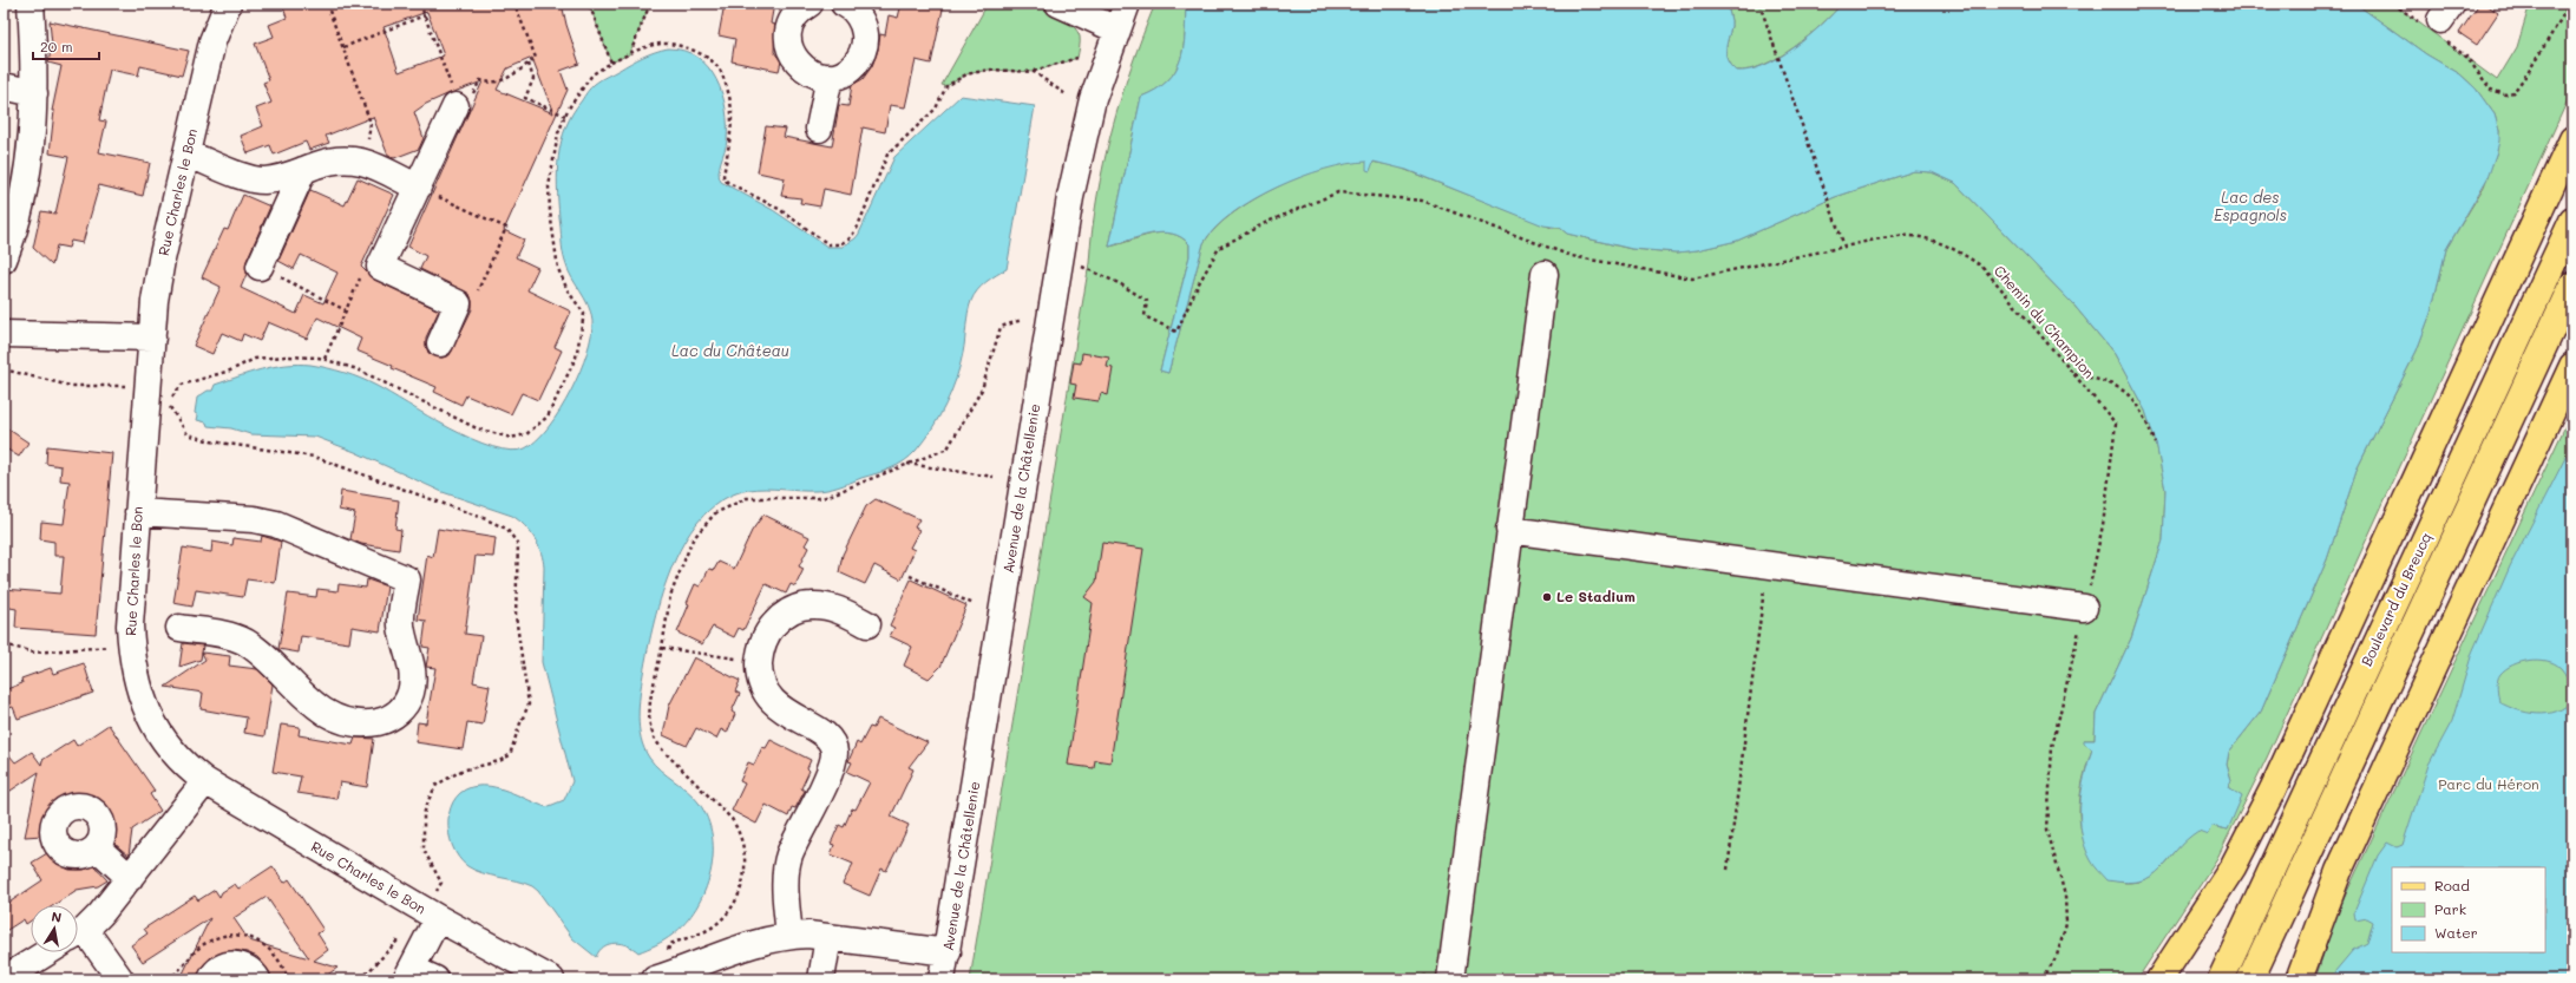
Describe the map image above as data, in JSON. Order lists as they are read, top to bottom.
{
  "streets": {
    "main road": ["Boulevard du Breucq"],
    "street": ["Rue Charles le Bon", "Avenue de la Châtellenie"],
    "path": ["Chemin du Champion"]
  },
  "water": ["Lac des Espagnols", "Lac du Château"],
  "parks": ["Parc du Héron"],
  "places": ["Le Stadium"],
  "legend": ["Road", "Park", "Water"],
  "scale_bar": "20 m",
  "north": "top"
}
